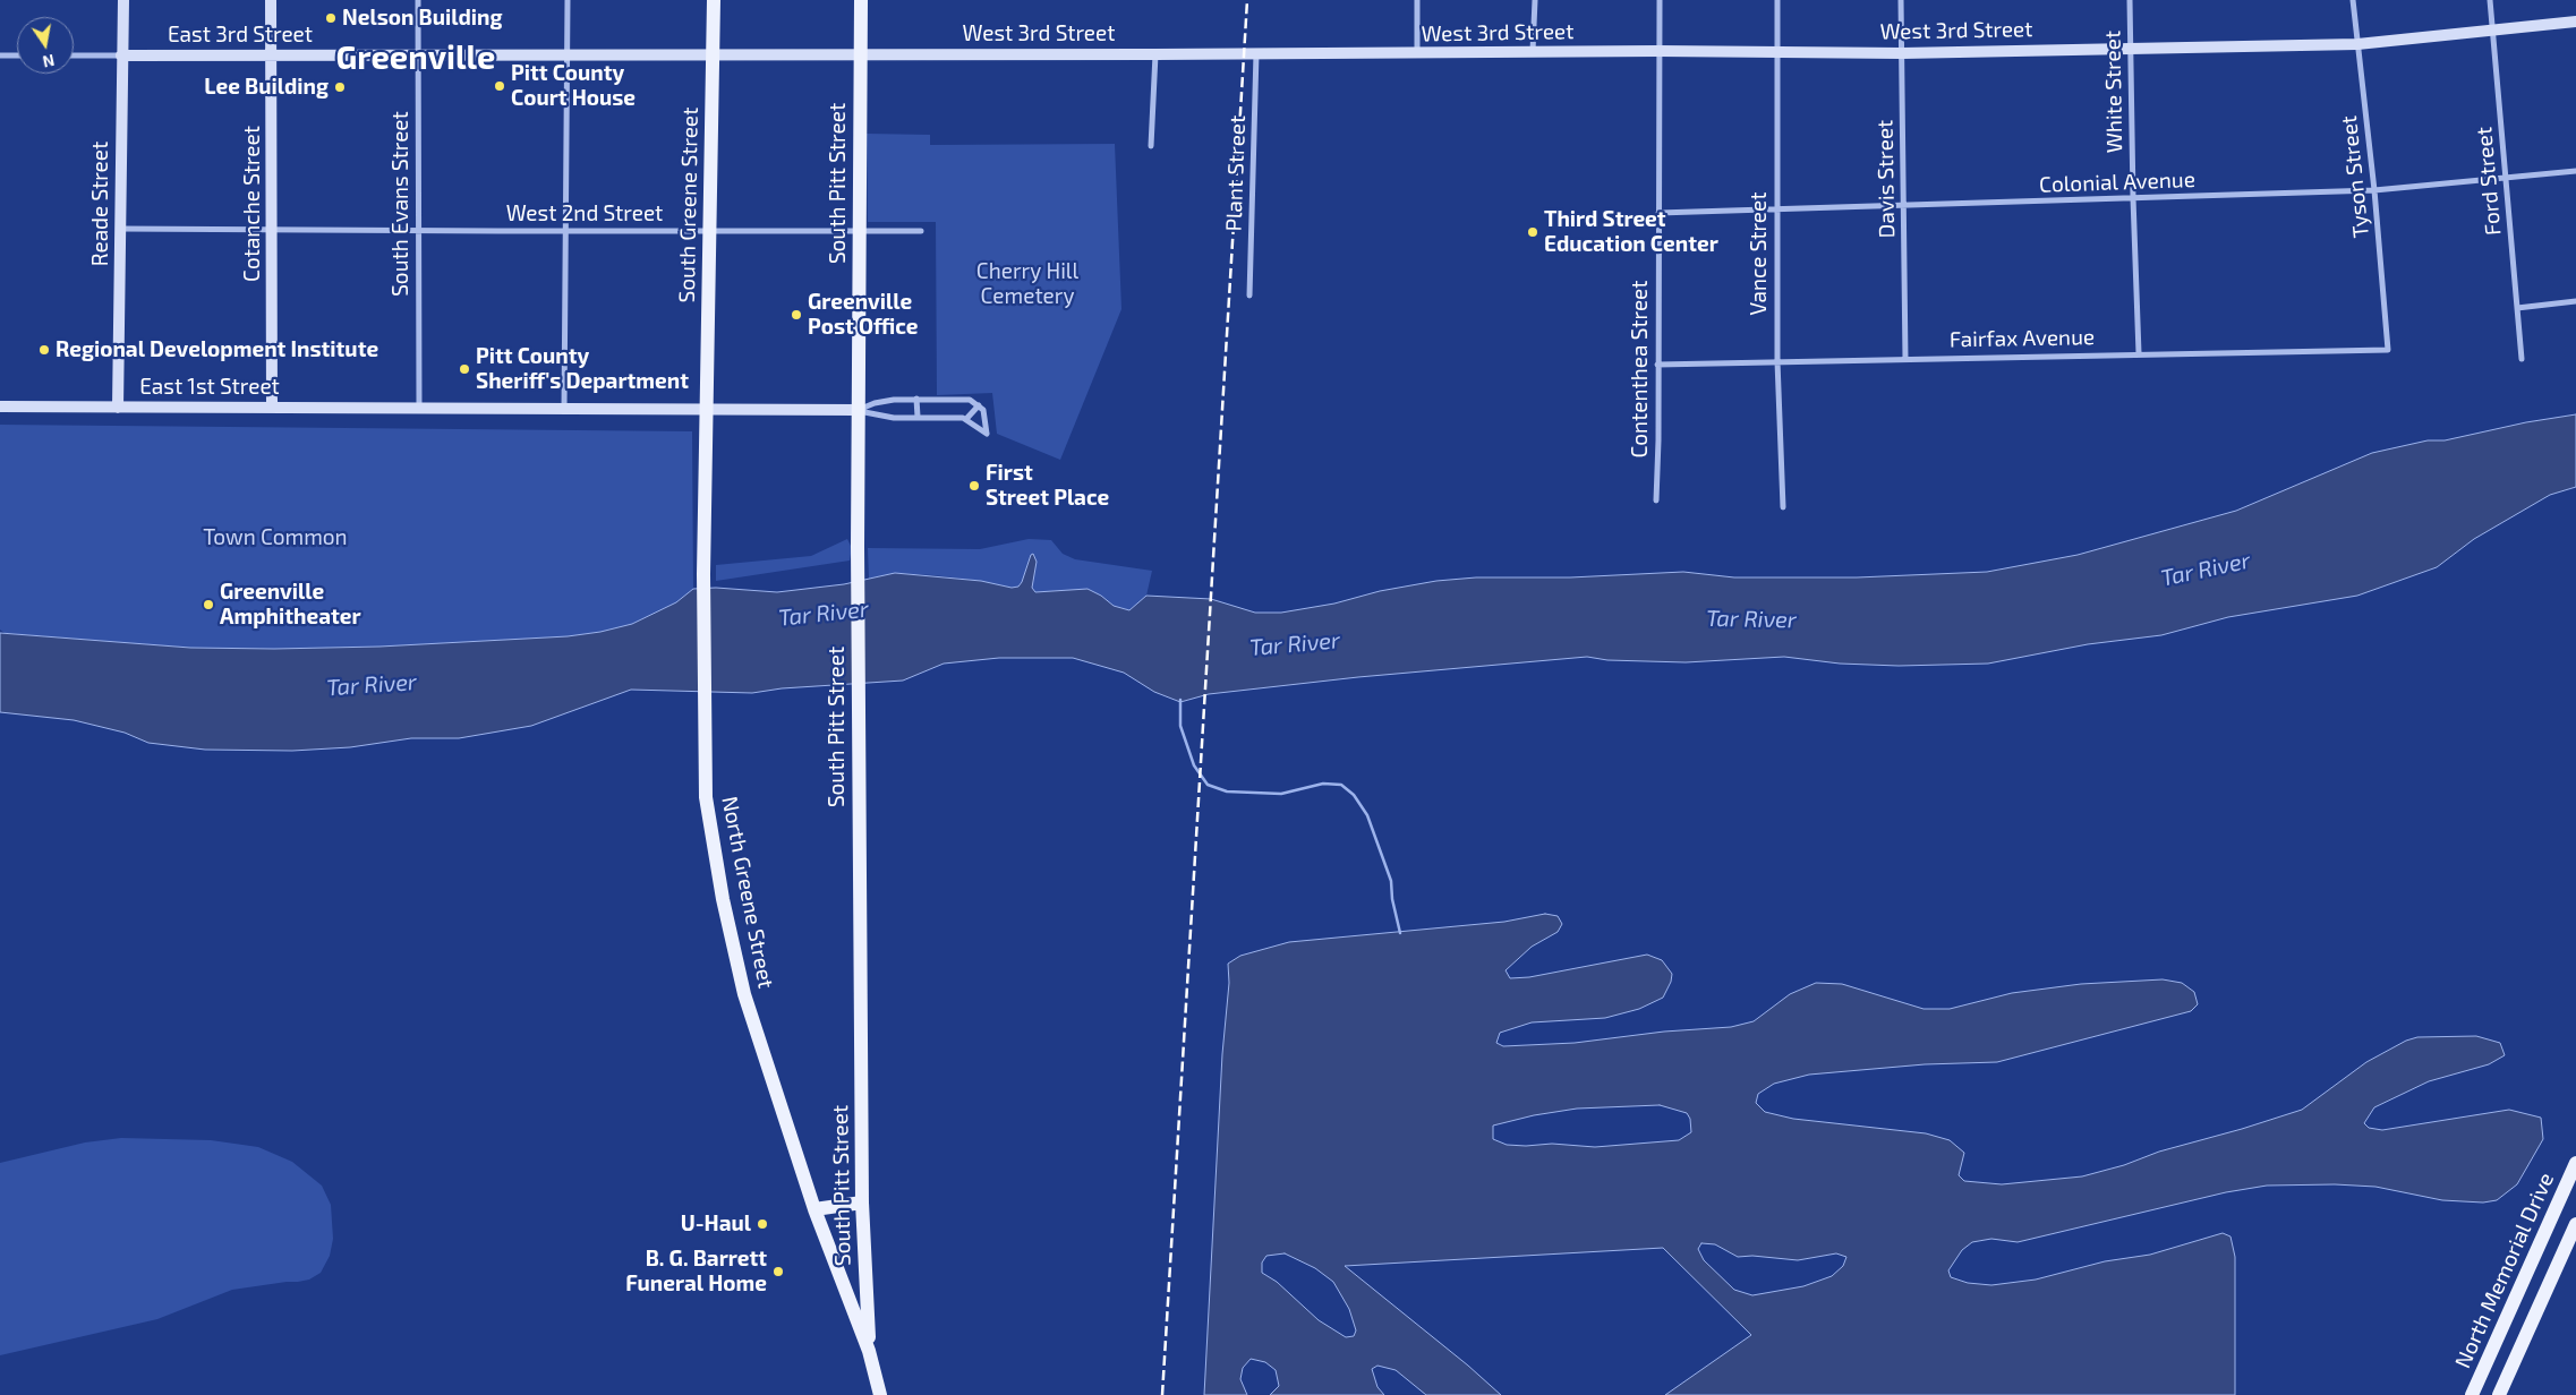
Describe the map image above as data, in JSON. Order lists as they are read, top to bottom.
{
  "streets": {
    "main road": [
      "South Pitt Street",
      "South Greene Street",
      "North Greene Street",
      "North Memorial Drive"
    ],
    "street": [
      "West 3rd Street",
      "East 3rd Street",
      "White Street",
      "Plant Street",
      "Tyson Street",
      "Davis Street",
      "Ford Street",
      "Colonial Avenue",
      "Reade Street",
      "Cotanche Street",
      "South Evans Street",
      "West 2nd Street",
      "Vance Street",
      "Fairfax Avenue",
      "Contenthea Street",
      "East 1st Street"
    ]
  },
  "crossings": [
    ["West 3rd Street", "East 3rd Street"],
    ["West 3rd Street", "White Street"],
    ["West 3rd Street", "Plant Street"],
    ["West 3rd Street", "Tyson Street"],
    ["West 3rd Street", "Davis Street"],
    ["West 3rd Street", "Ford Street"],
    ["West 3rd Street", "South Pitt Street"],
    ["West 3rd Street", "South Evans Street"],
    ["West 3rd Street", "South Greene Street"],
    ["West 3rd Street", "Vance Street"],
    ["West 3rd Street", "Contenthea Street"],
    ["East 3rd Street", "Reade Street"],
    ["East 3rd Street", "Cotanche Street"],
    ["East 3rd Street", "South Evans Street"],
    ["White Street", "Colonial Avenue"],
    ["White Street", "Fairfax Avenue"],
    ["Tyson Street", "Colonial Avenue"],
    ["Tyson Street", "Fairfax Avenue"],
    ["Davis Street", "Colonial Avenue"],
    ["Davis Street", "Fairfax Avenue"],
    ["Ford Street", "Colonial Avenue"],
    ["Colonial Avenue", "Vance Street"],
    ["Colonial Avenue", "Contenthea Street"],
    ["South Pitt Street", "West 2nd Street"],
    ["South Pitt Street", "East 1st Street"],
    ["South Pitt Street", "North Greene Street"],
    ["Reade Street", "West 2nd Street"],
    ["Reade Street", "East 1st Street"],
    ["Cotanche Street", "West 2nd Street"],
    ["Cotanche Street", "East 1st Street"],
    ["South Evans Street", "West 2nd Street"],
    ["South Evans Street", "East 1st Street"],
    ["South Greene Street", "West 2nd Street"],
    ["South Greene Street", "East 1st Street"],
    ["South Greene Street", "North Greene Street"],
    ["Vance Street", "Fairfax Avenue"],
    ["Fairfax Avenue", "Contenthea Street"],
    ["East 1st Street", "North Greene Street"]
  ],
  "districts": ["Greenville"],
  "water": ["Tar River"],
  "parks": ["Cherry Hill Cemetery", "Town Common"],
  "places": [
    "Nelson Building",
    "Pitt County Court House",
    "Lee Building",
    "Third Street Education Center",
    "Greenville Post Office",
    "Regional Development Institute",
    "Pitt County Sheriff's Department",
    "First Street Place",
    "Greenville Amphitheater",
    "U-Haul",
    "B. G. Barrett Funeral Home"
  ],
  "north": "bottom"
}
